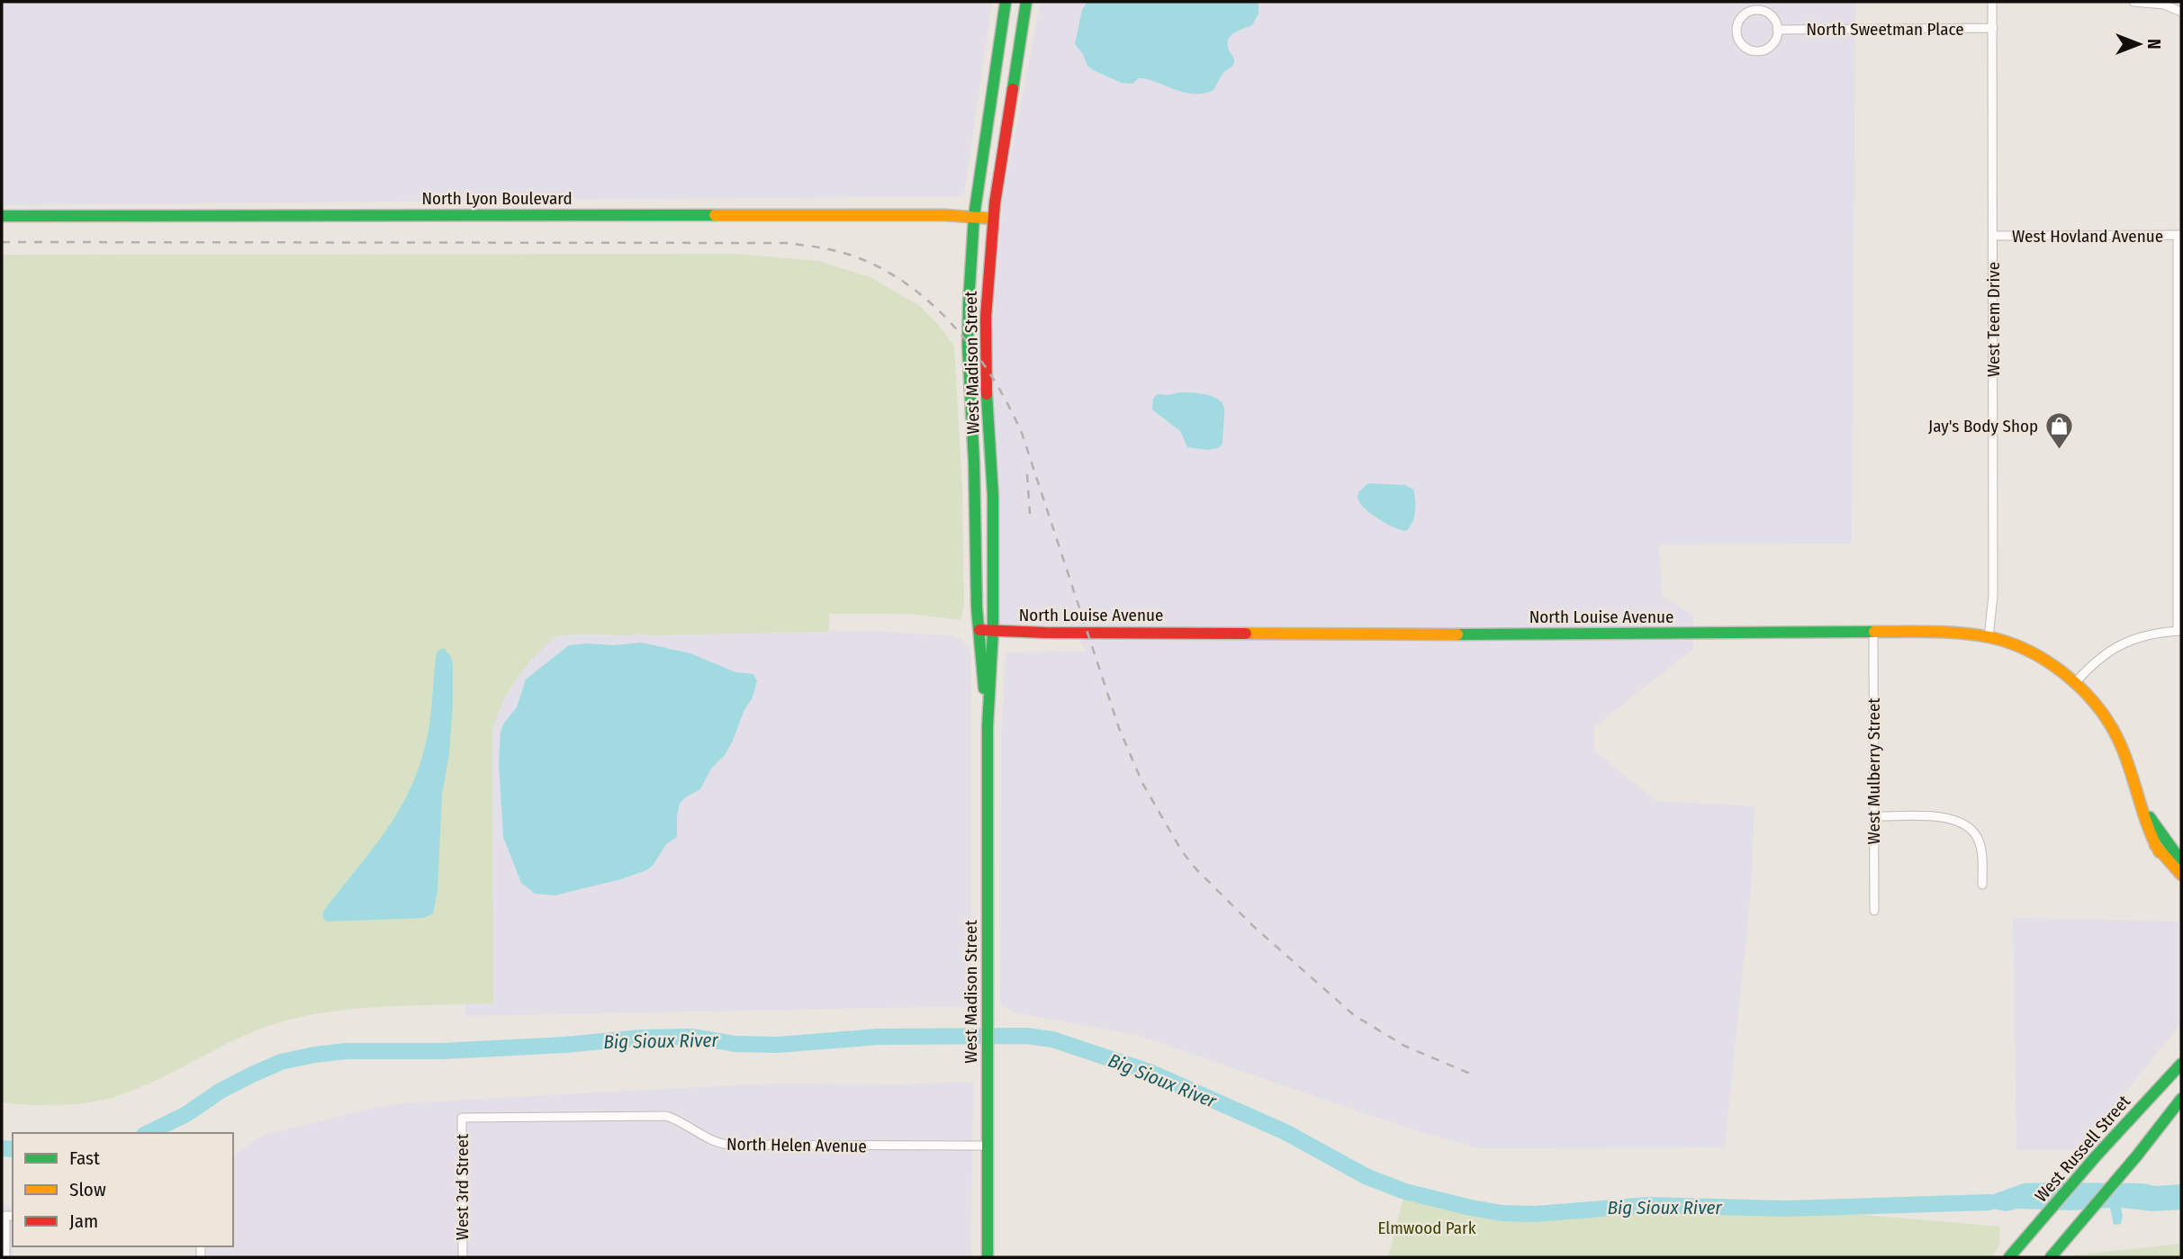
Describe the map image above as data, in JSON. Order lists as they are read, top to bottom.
{
  "streets": {
    "main road": [
      "North Lyon Boulevard",
      "West Madison Street",
      "North Louise Avenue",
      "West Russell Street"
    ],
    "street": [
      "North Sweetman Place",
      "West Hovland Avenue",
      "West Teem Drive",
      "West Mulberry Street",
      "North Helen Avenue",
      "West 3rd Street"
    ]
  },
  "crossings": [
    ["North Sweetman Place", "West Teem Drive"],
    ["North Lyon Boulevard", "West Madison Street"],
    ["West Hovland Avenue", "West Teem Drive"],
    ["West Teem Drive", "North Louise Avenue"],
    ["West Madison Street", "North Louise Avenue"],
    ["West Madison Street", "North Helen Avenue"],
    ["North Louise Avenue", "West Mulberry Street"],
    ["North Helen Avenue", "West 3rd Street"]
  ],
  "water": ["Big Sioux River"],
  "parks": ["Elmwood Park"],
  "places": {
    "shop": ["Jay's Body Shop"]
  },
  "legend": ["Fast", "Slow", "Jam"],
  "north": "right"
}
